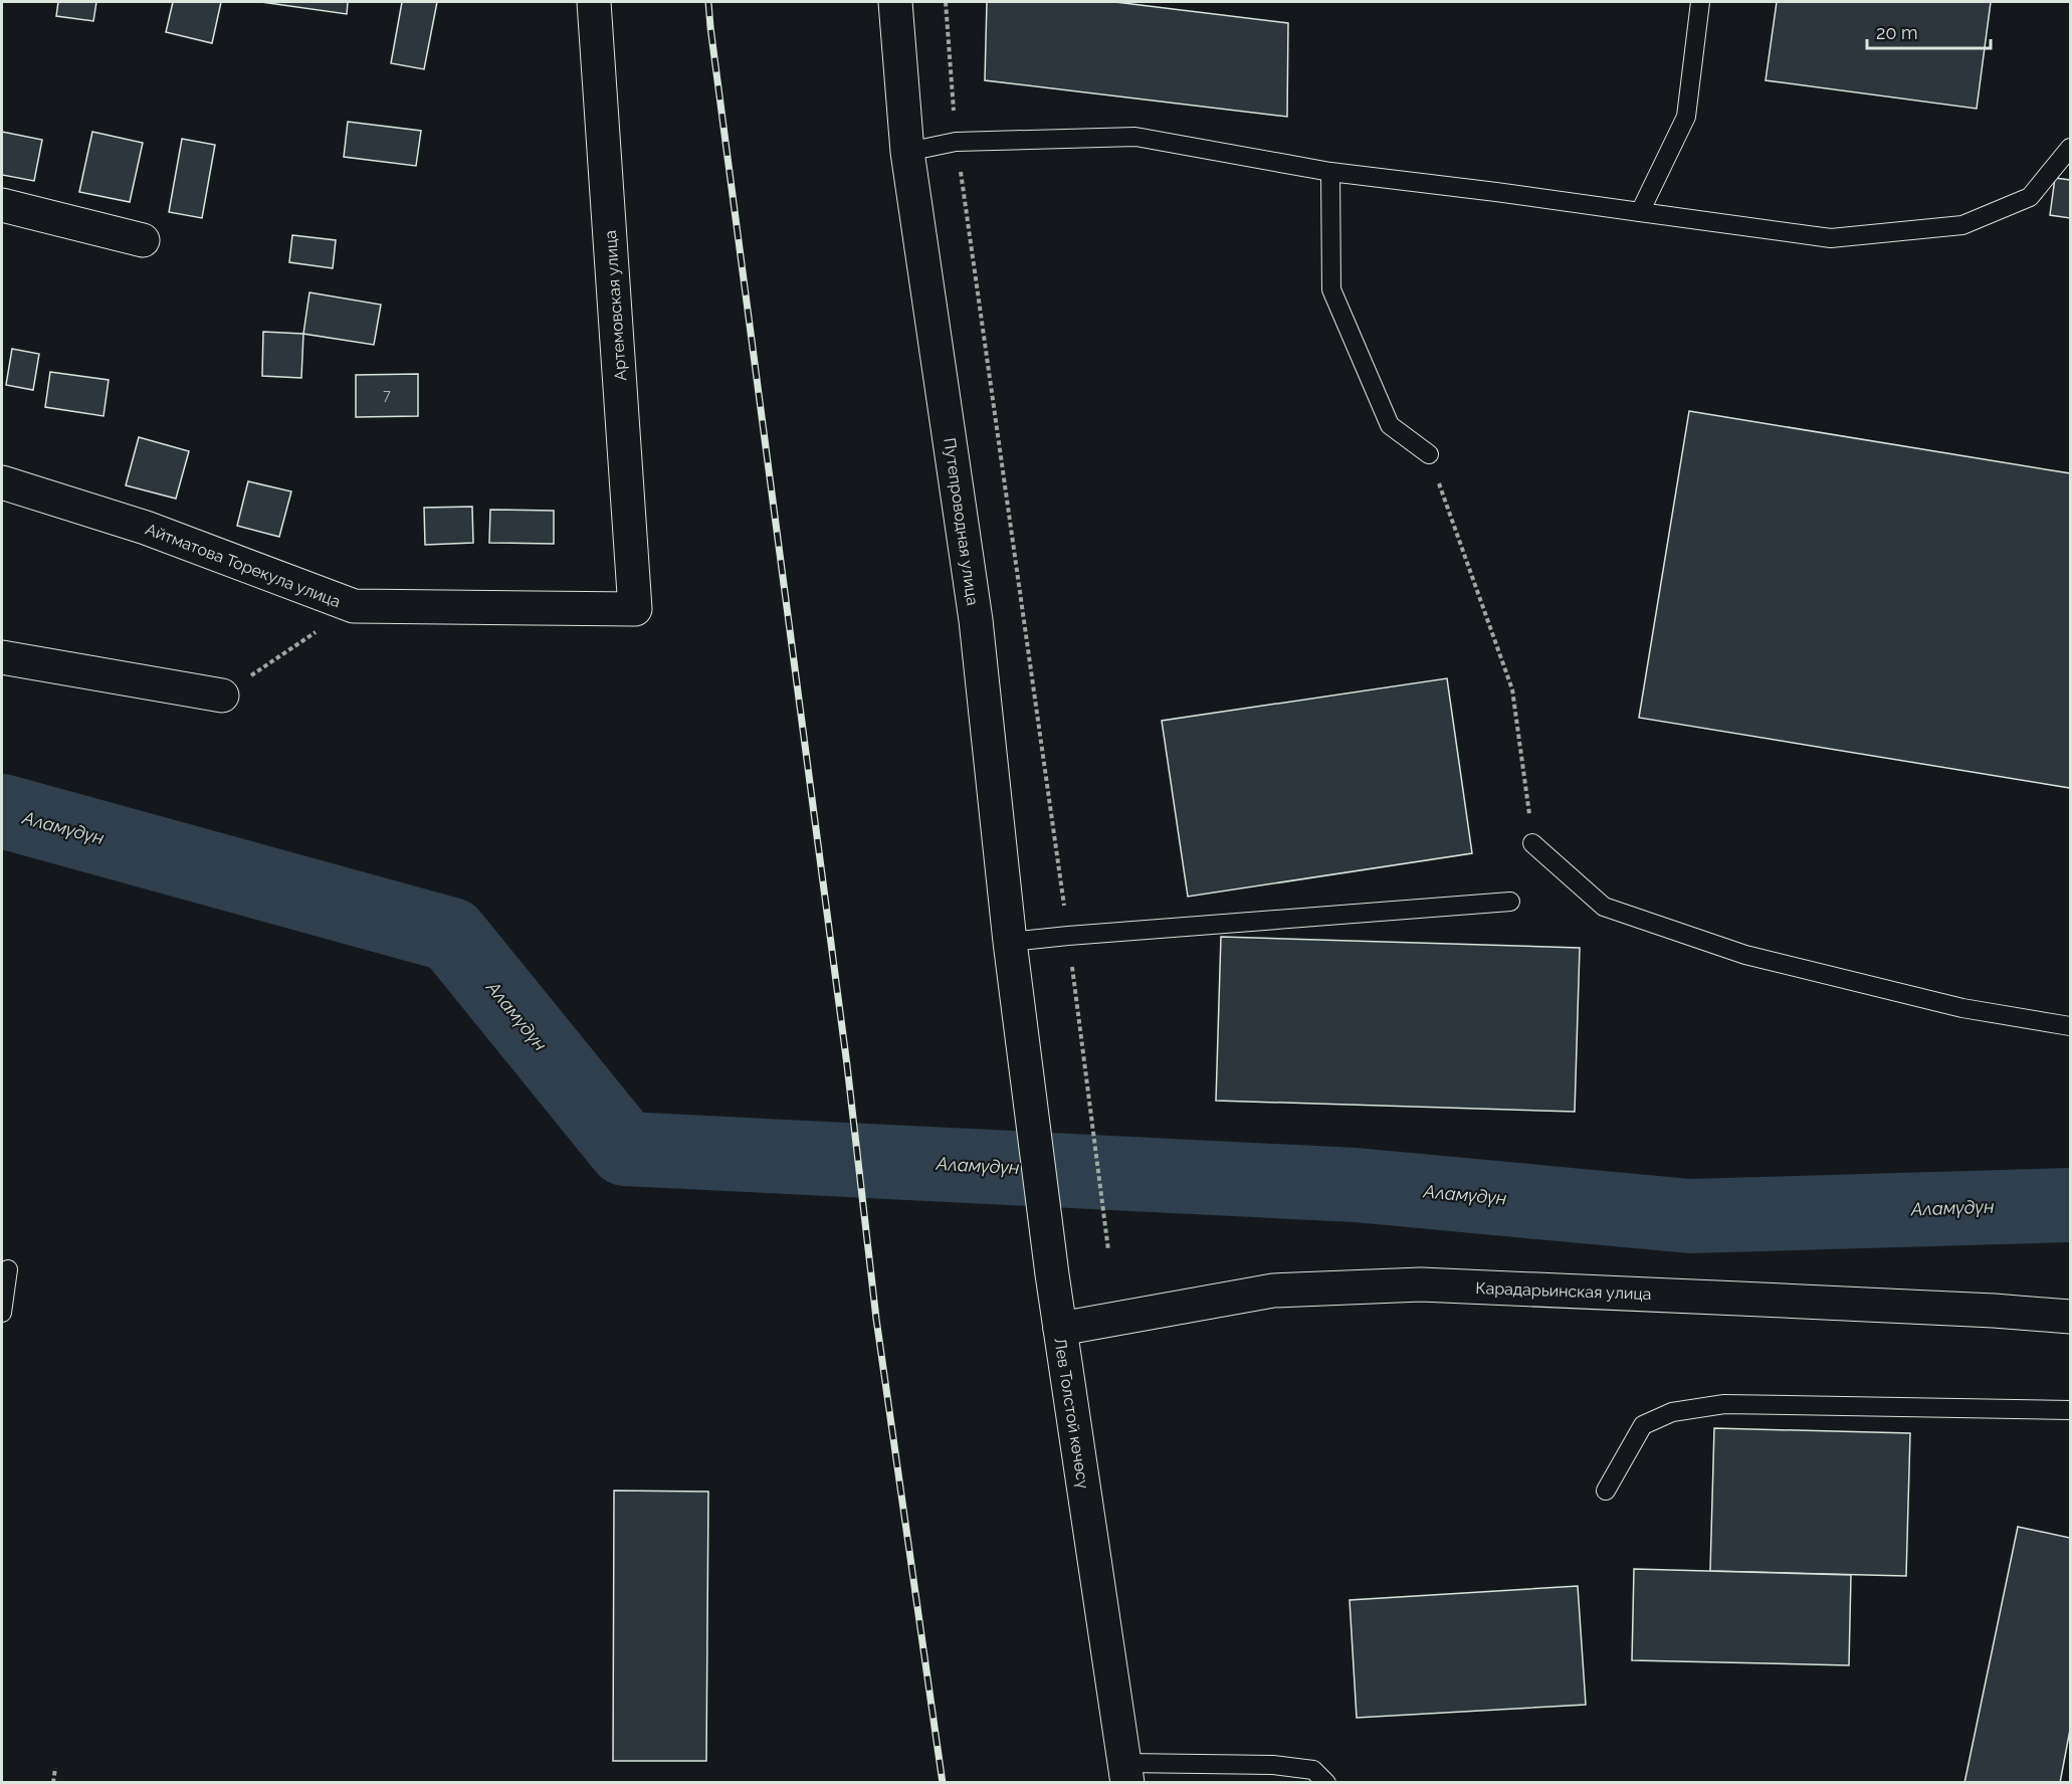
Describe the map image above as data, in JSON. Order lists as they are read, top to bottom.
{
  "streets": {
    "street": [
      "Артемовская улица",
      "Путепроводная улица",
      "Айтматова Торекула улица",
      "Карадарьинская улица",
      "Лев Толстой көчөсү"
    ]
  },
  "crossings": [
    ["Артемовская улица", "Айтматова Торекула улица"],
    ["Путепроводная улица", "Лев Толстой көчөсү"],
    ["Карадарьинская улица", "Лев Толстой көчөсү"]
  ],
  "water": ["Аламүдүн"],
  "house_numbers": ["7"],
  "scale_bar": "20 m"
}
